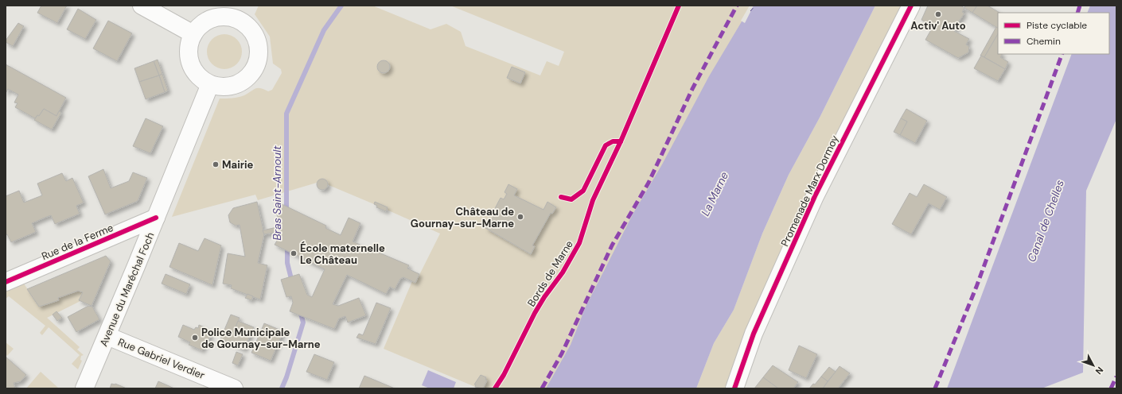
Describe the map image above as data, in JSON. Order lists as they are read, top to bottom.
{
  "streets": {
    "street": [
      "Promenade Marx Dormoy",
      "Rue de la Ferme",
      "Avenue du Maréchal Foch",
      "Rue Gabriel Verdier"
    ],
    "cycle path": ["Bords de Marne"]
  },
  "crossings": [
    ["Rue de la Ferme", "Avenue du Maréchal Foch"],
    ["Avenue du Maréchal Foch", "Rue Gabriel Verdier"]
  ],
  "water": ["Bras Saint-Arnoult", "La Marne", "Canal de Chelles"],
  "places": [
    "Activ' Auto",
    "Mairie",
    "Château de Gournay-sur-Marne",
    "École maternelle Le Château",
    "Police Municipale de Gournay-sur-Marne"
  ],
  "legend": ["Piste cyclable", "Chemin"],
  "north": "bottom right"
}
